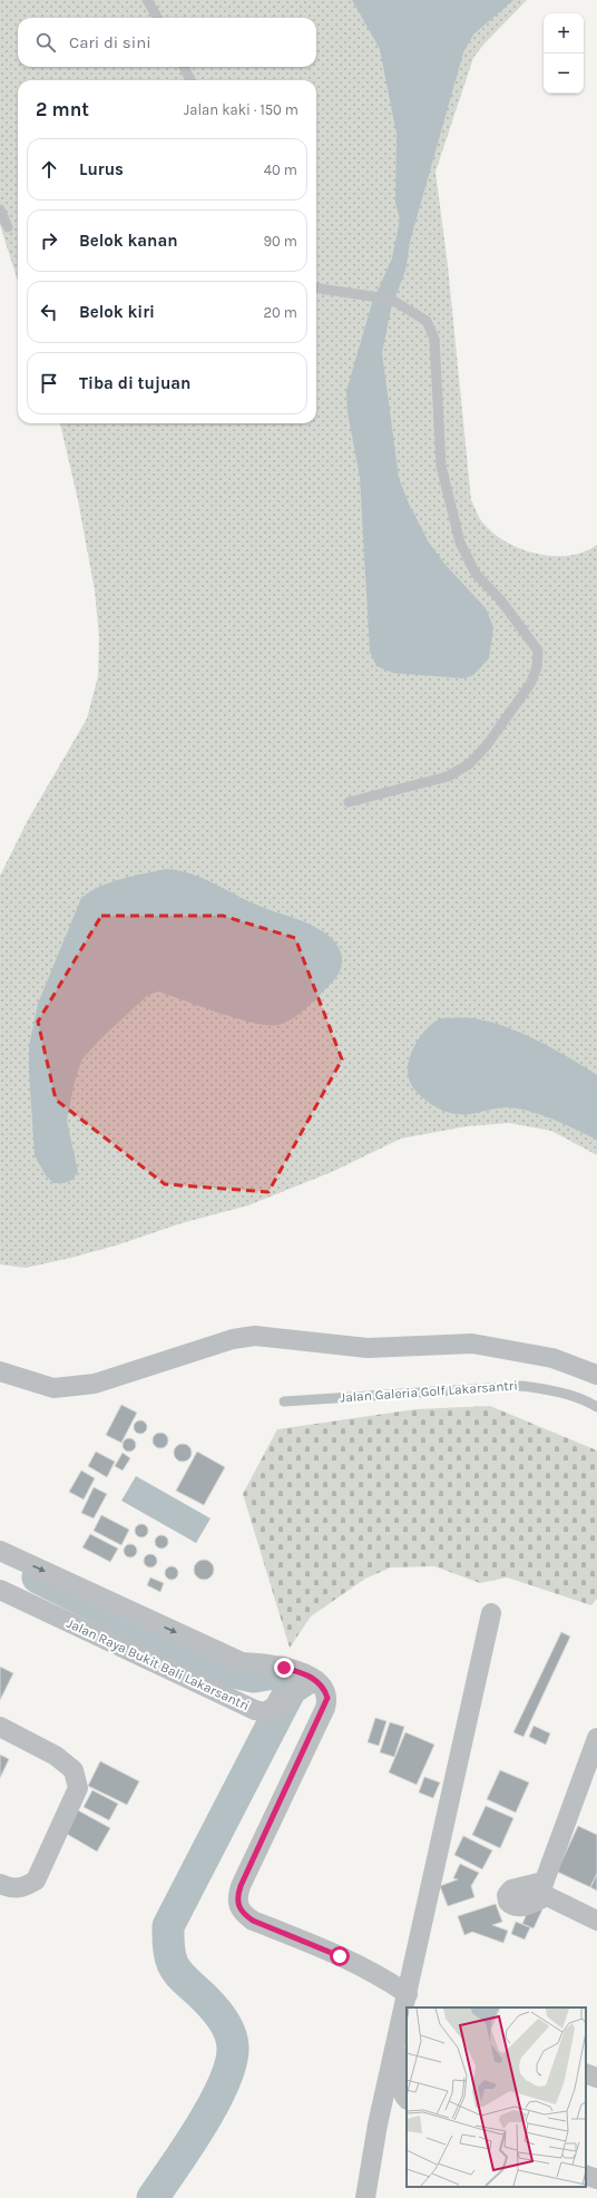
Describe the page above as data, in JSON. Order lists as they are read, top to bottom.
{
  "streets": {
    "street": ["Jalan Raya Bukit Bali Lakarsantri"],
    "lane": ["Jalan Galeria Golf Lakarsantri"]
  },
  "page": {
    "map_buttons": ["+", "−"],
    "search": "Cari di sini",
    "heading": ["2 mnt", "Jalan kaki · 150 m"],
    "list": [
      ["Lurus", "40 m"],
      ["Belok kanan", "90 m"],
      ["Belok kiri", "20 m"],
      "Tiba di tujuan"
    ]
  }
}
